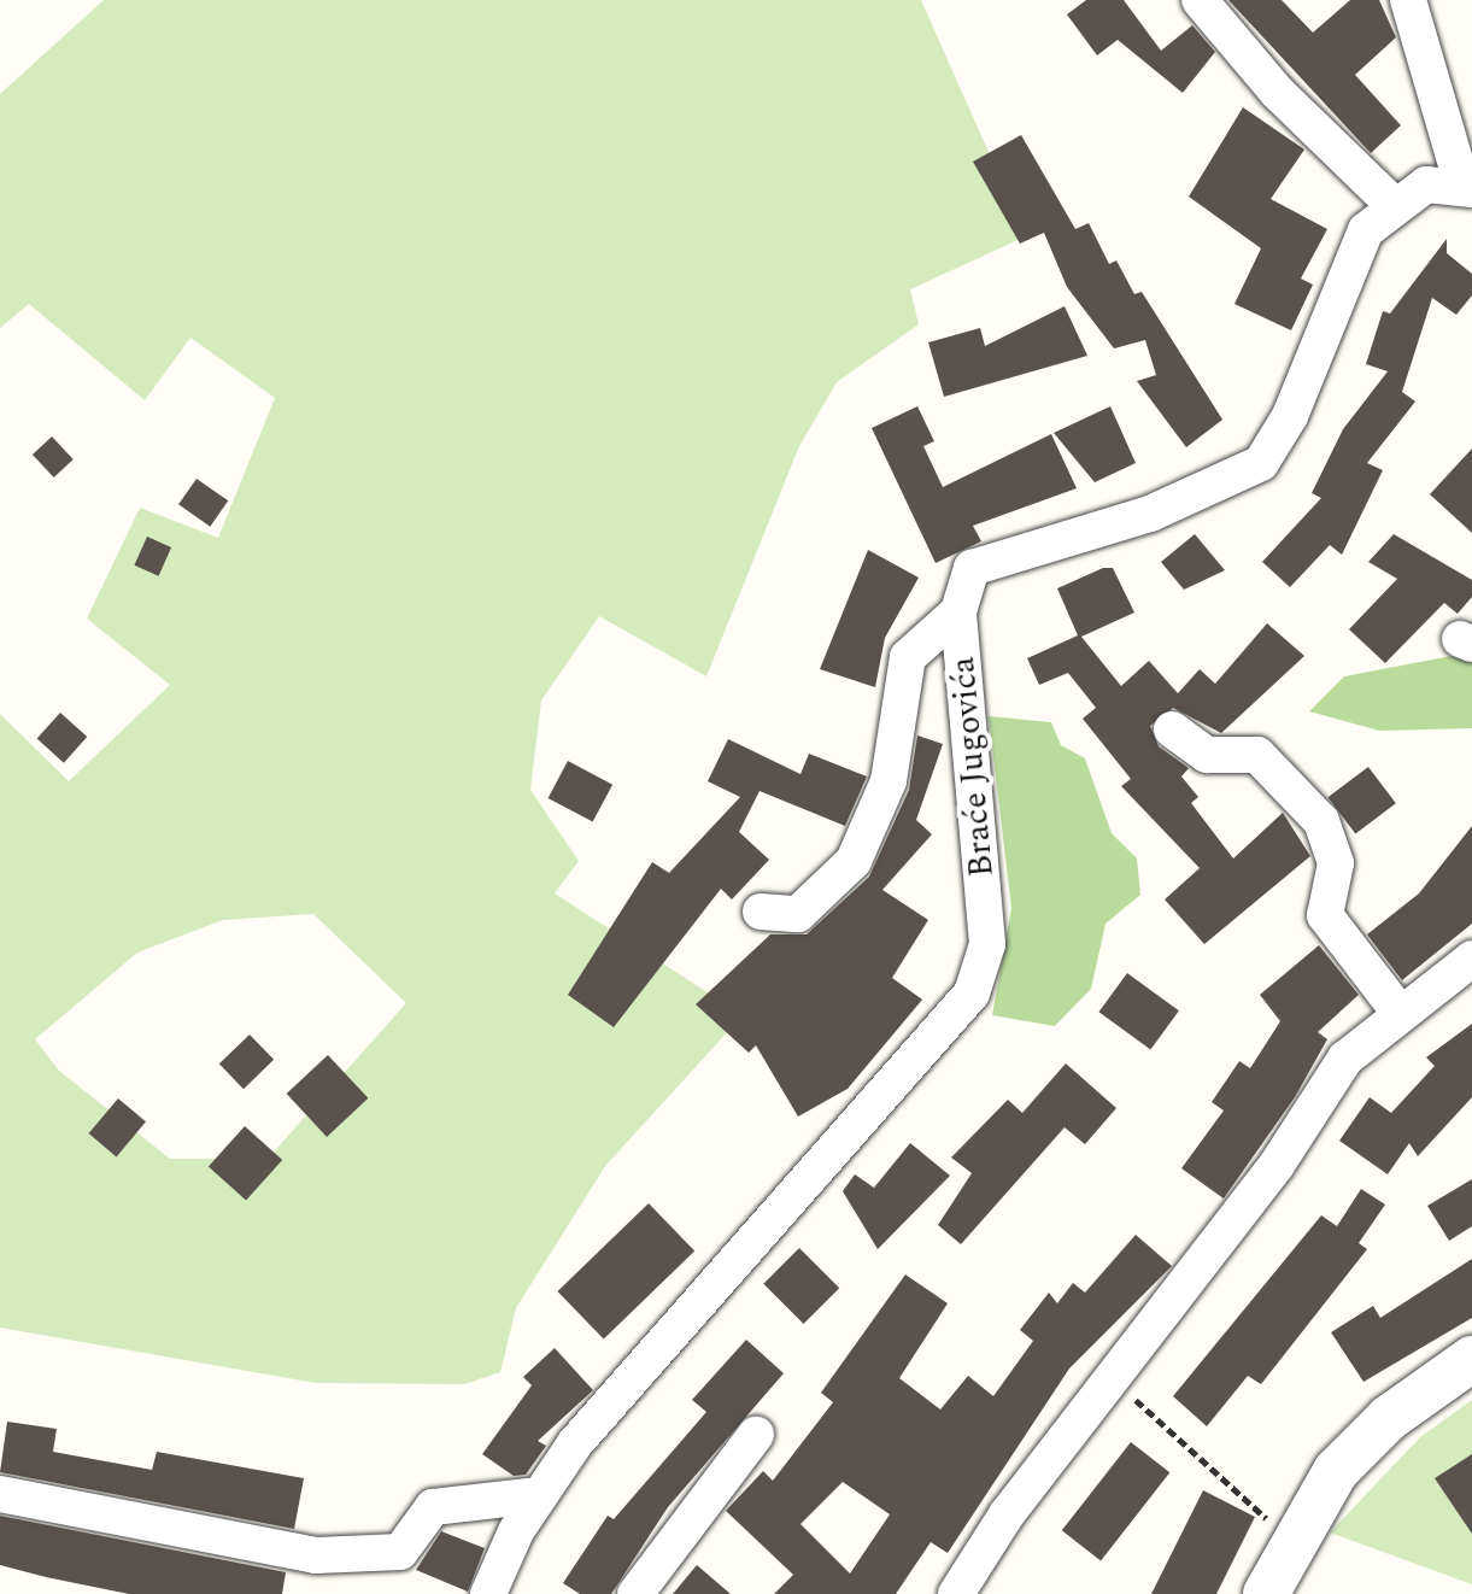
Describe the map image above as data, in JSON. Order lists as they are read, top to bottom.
{
  "streets": {
    "street": ["Braće Jugovića"]
  }
}
